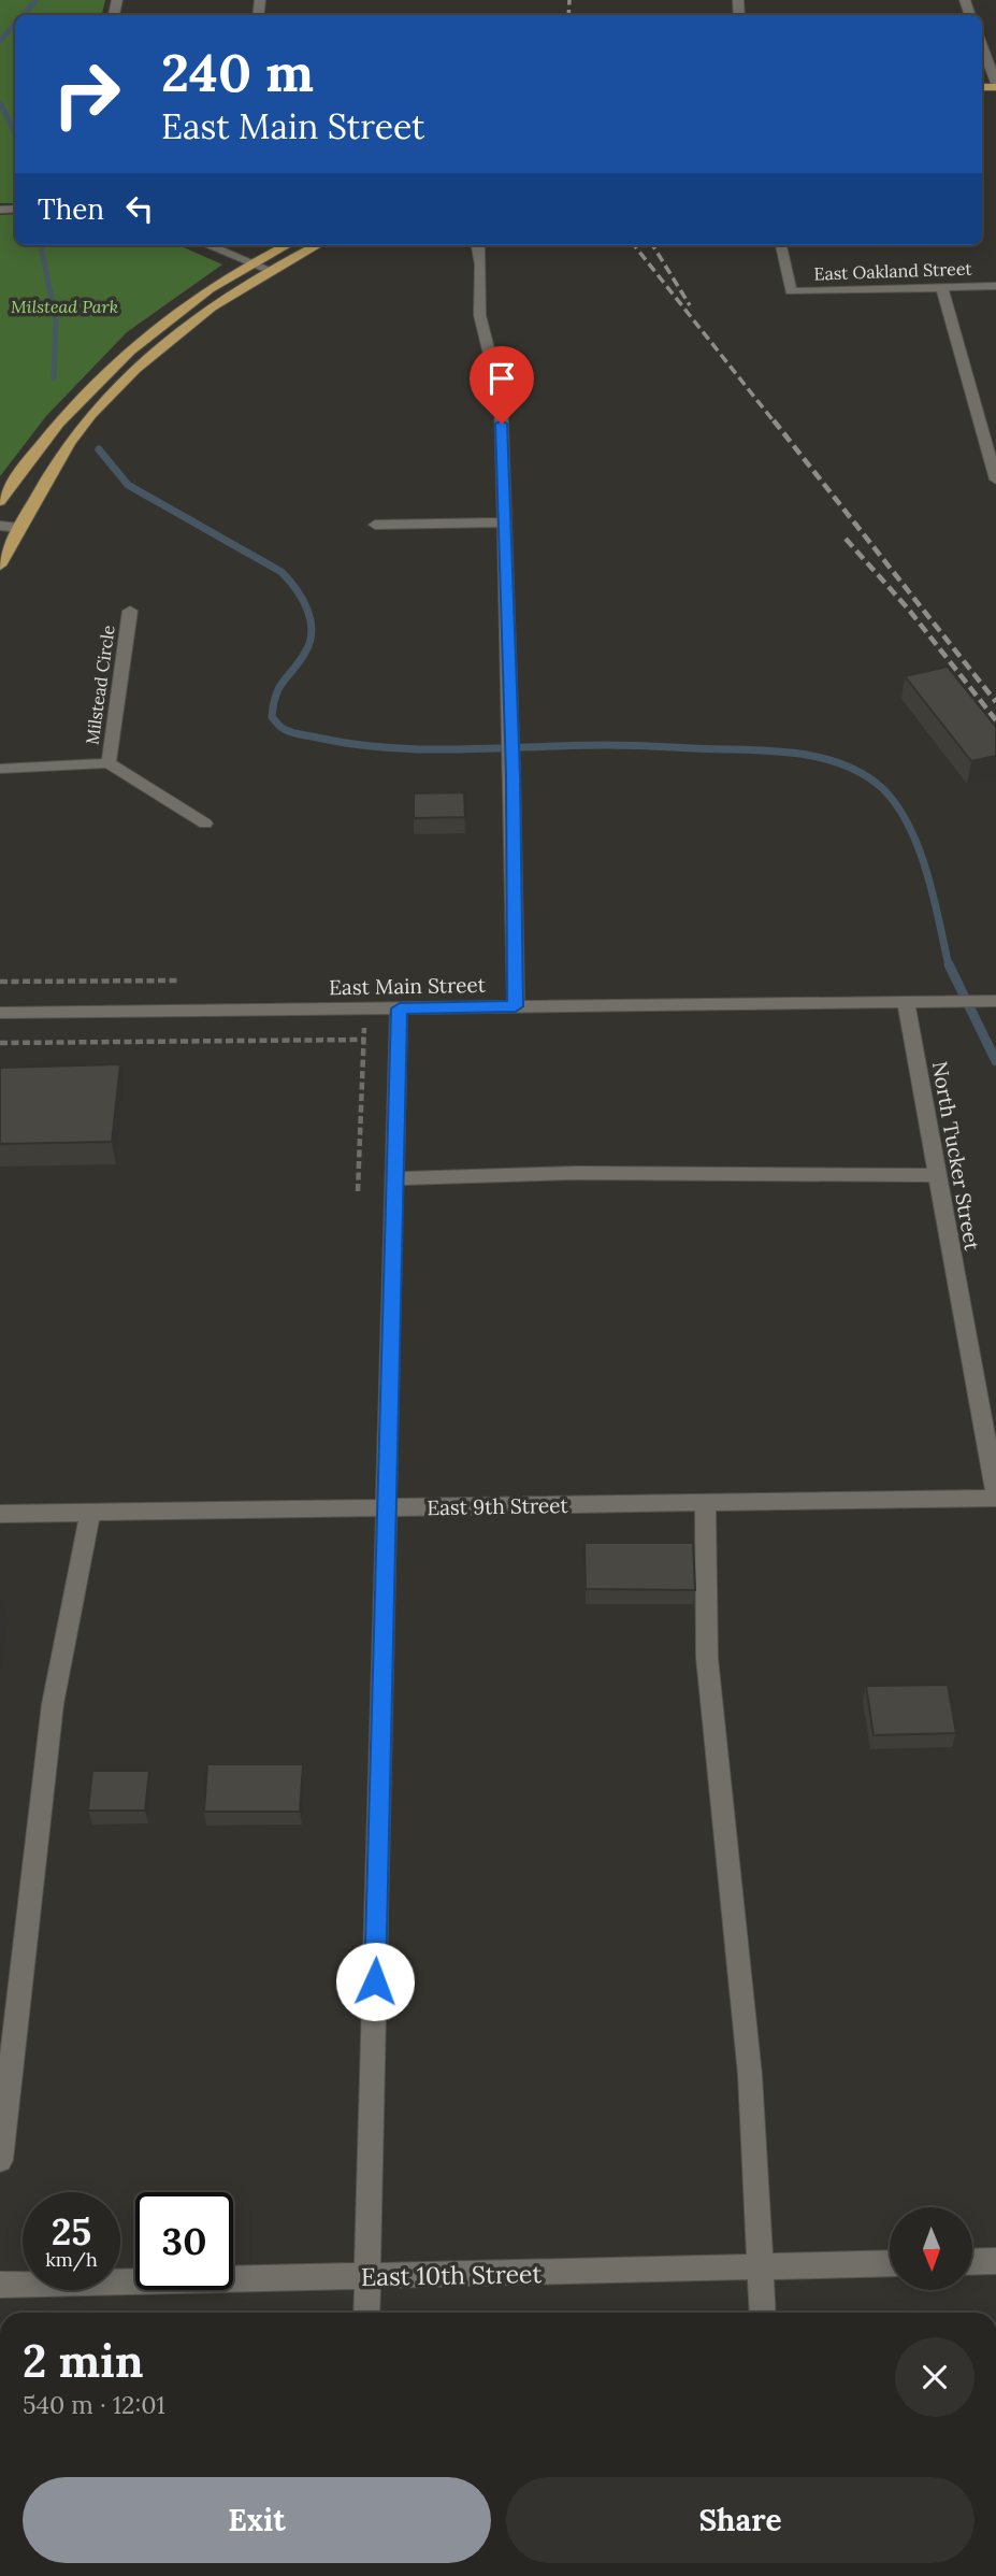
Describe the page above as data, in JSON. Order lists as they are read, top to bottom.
{
  "streets": {
    "street": [
      "East Oakland Street",
      "Milstead Circle",
      "East Main Street",
      "North Tucker Street",
      "East 9th Street",
      "East 10th Street"
    ]
  },
  "crossings": [
    ["East Main Street", "North Tucker Street"],
    ["North Tucker Street", "East 9th Street"]
  ],
  "parks": ["Milstead Park"],
  "north": "bottom",
  "page": {
    "turn": ["240 m", "East Main Street"],
    "then": "Then",
    "speed": "25 km/h",
    "limit": "30",
    "heading": ["2 min", "540 m · 12:01"],
    "buttons": ["Exit", "Share"]
  }
}
